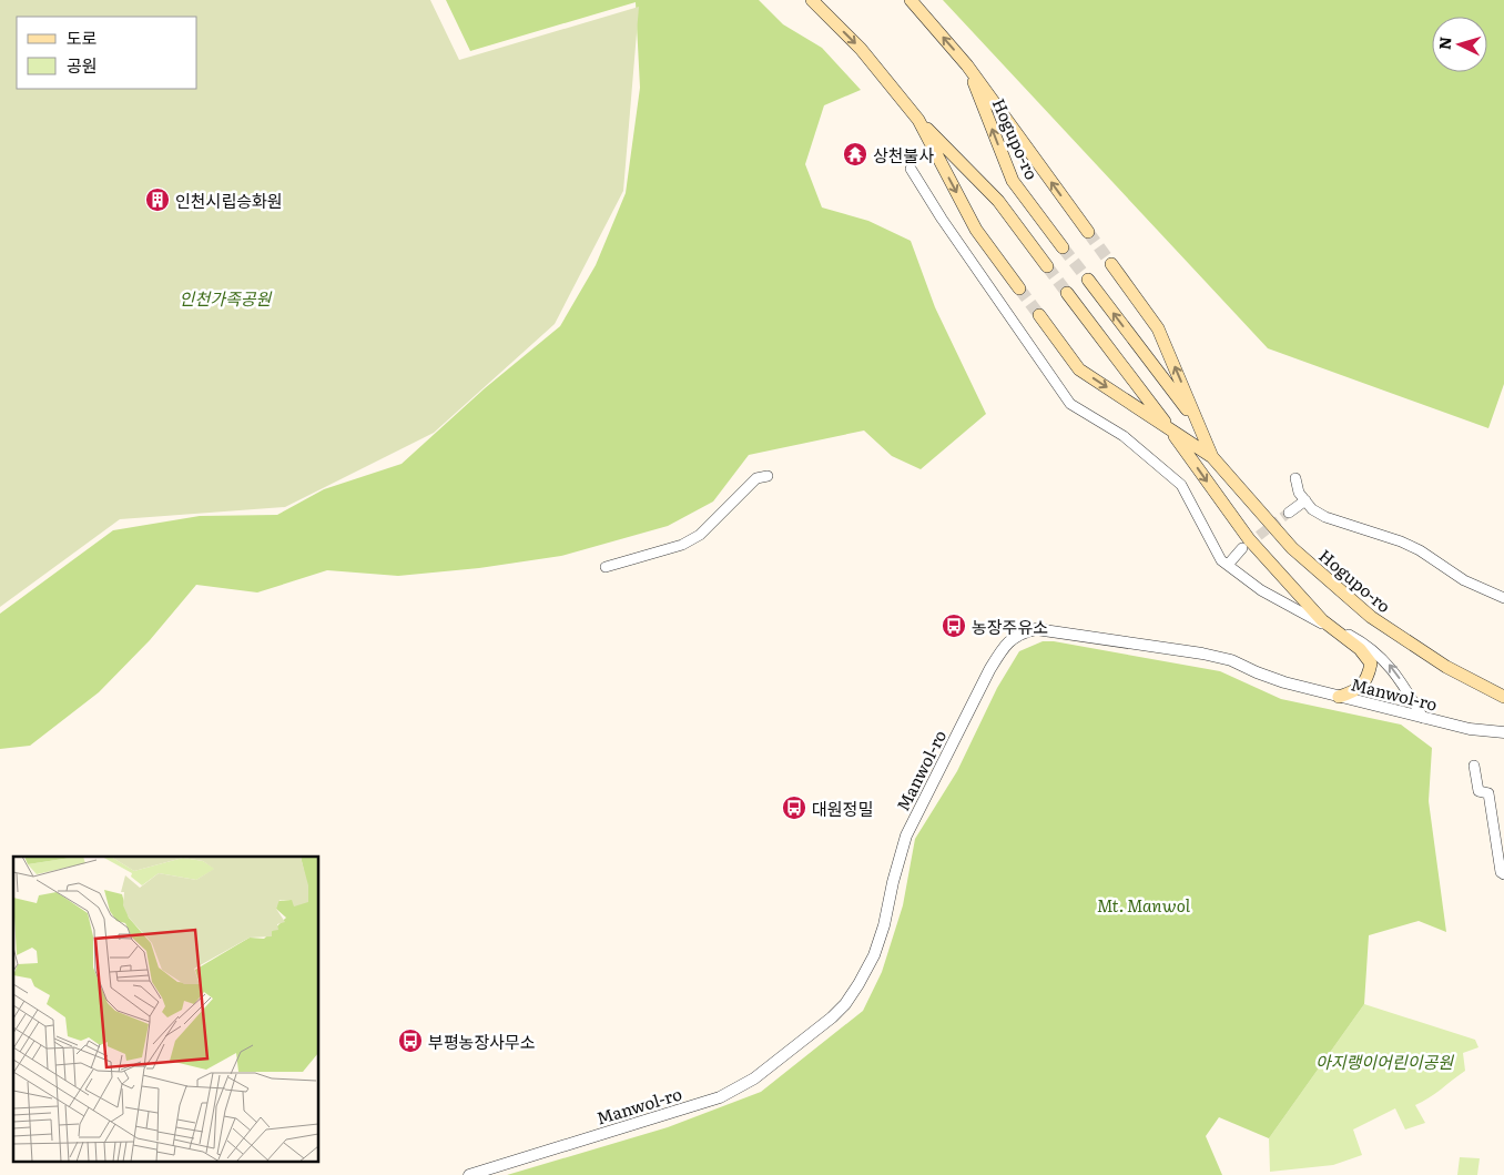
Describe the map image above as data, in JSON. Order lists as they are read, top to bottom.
{
  "streets": {
    "main road": ["Hogupo-ro"],
    "street": ["Manwol-ro"]
  },
  "parks": ["인천가족공원", "Mt. Manwol", "아지랭이어린이공원"],
  "places": {
    "temple": ["상천불사"],
    "building": ["인천시립승화원"],
    "bus stop": ["농장주유소", "대원정밀", "부평농장사무소"]
  },
  "legend": ["도로", "공원"],
  "north": "left"
}
